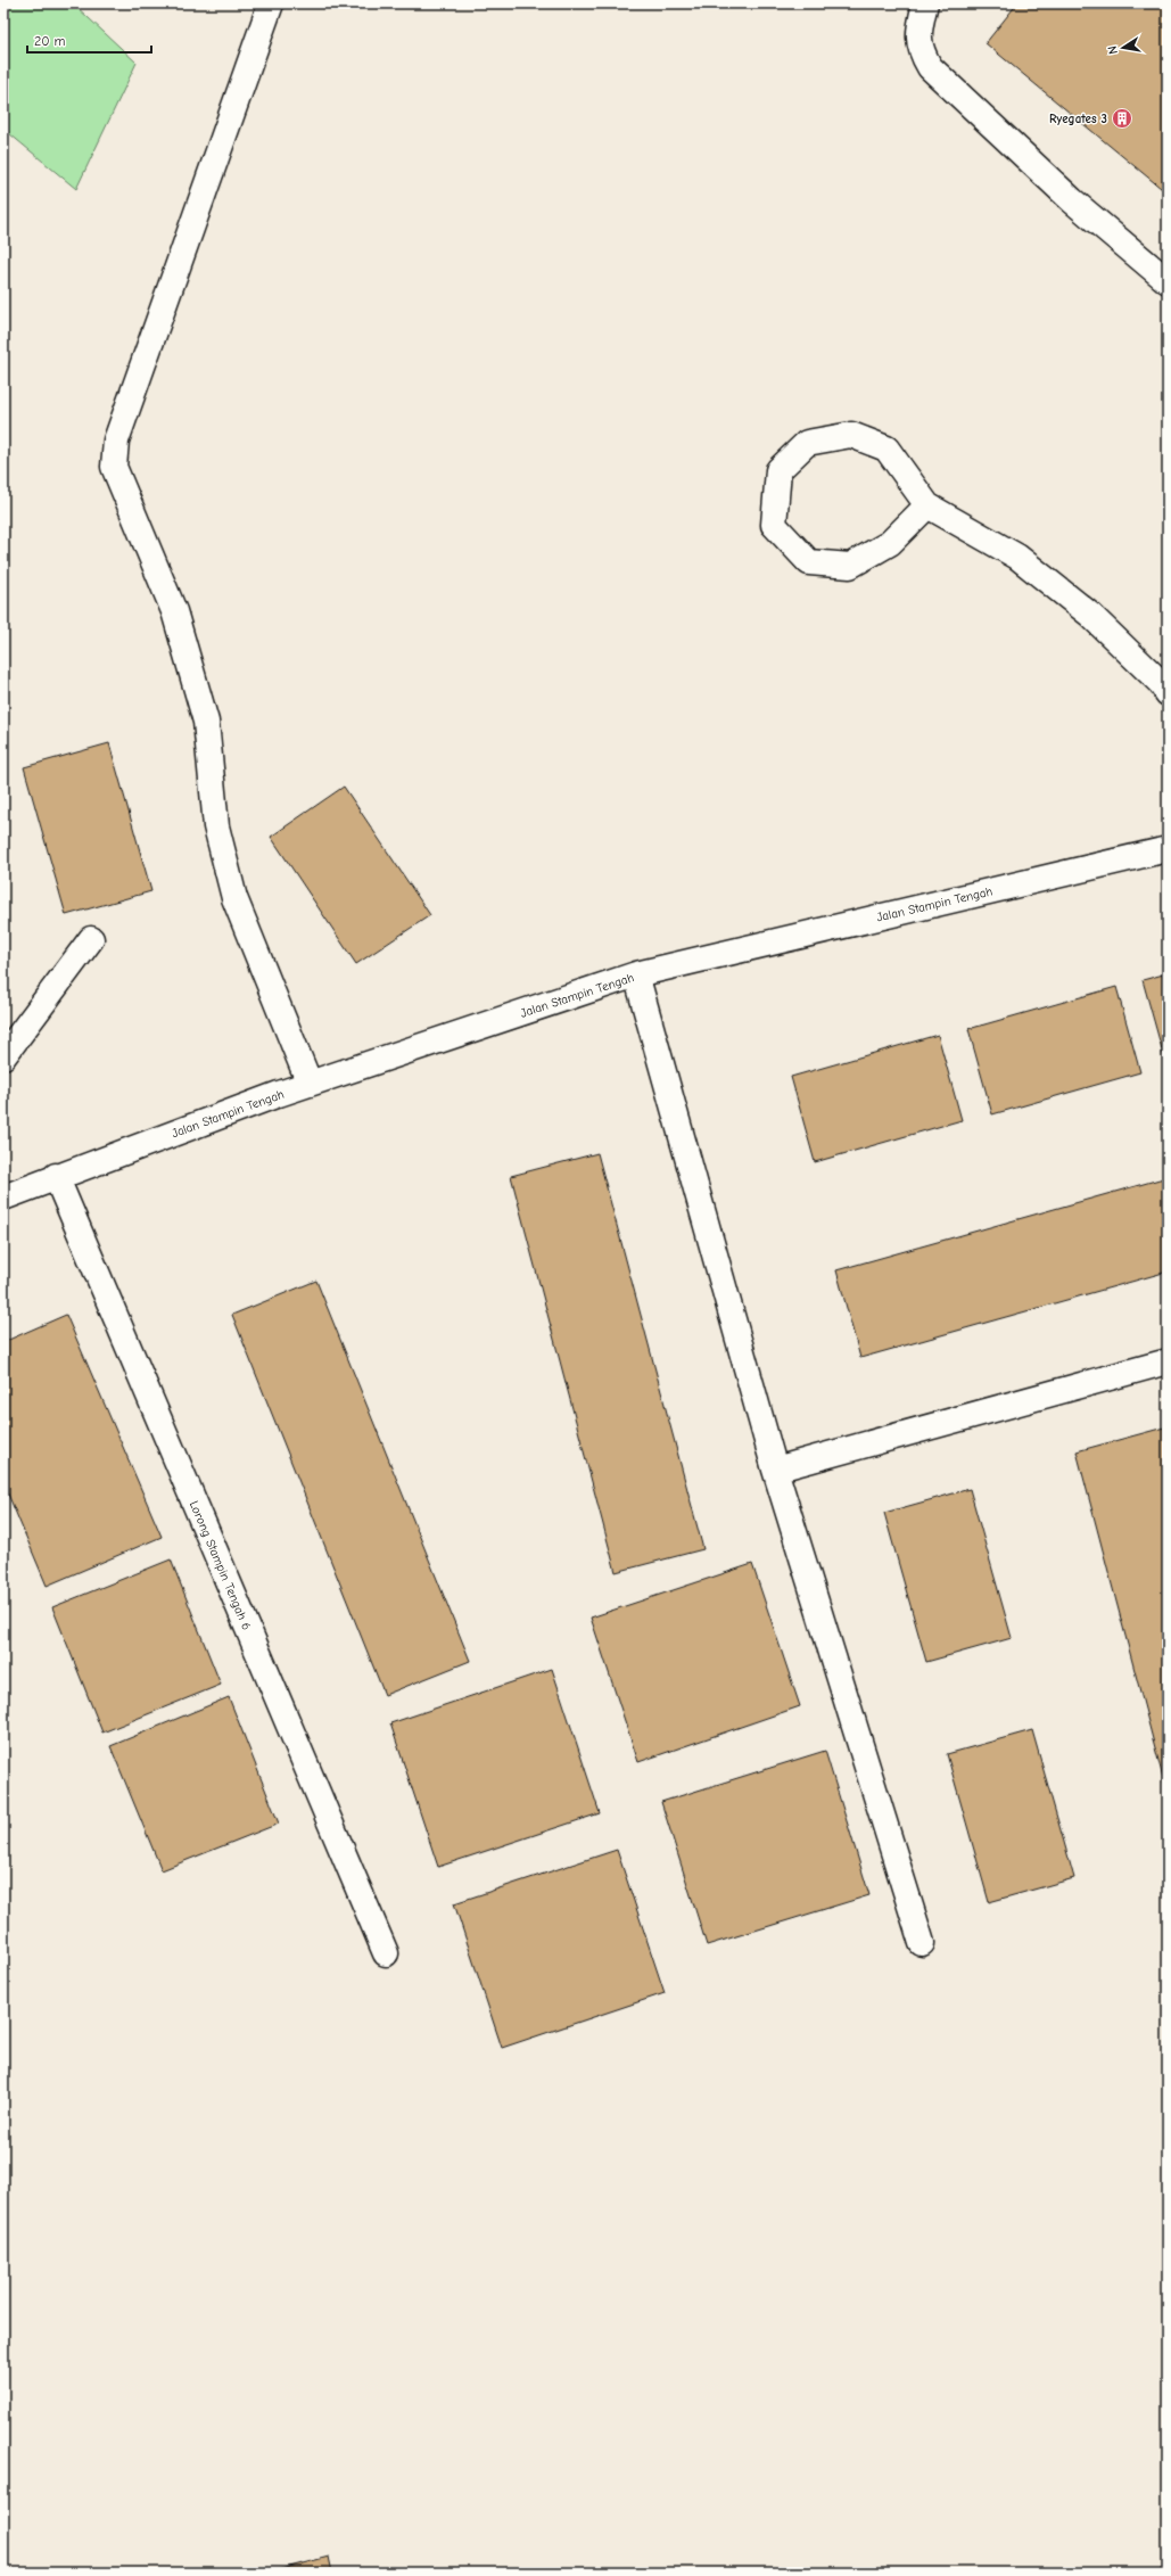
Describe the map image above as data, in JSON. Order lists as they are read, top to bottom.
{
  "streets": {
    "street": ["Jalan Stampin Tengah", "Lorong Stampin Tengah 6"]
  },
  "crossings": [
    ["Jalan Stampin Tengah", "Lorong Stampin Tengah 6"]
  ],
  "places": {
    "building": ["Ryegates 3"]
  },
  "scale_bar": "20 m",
  "north": "left"
}
